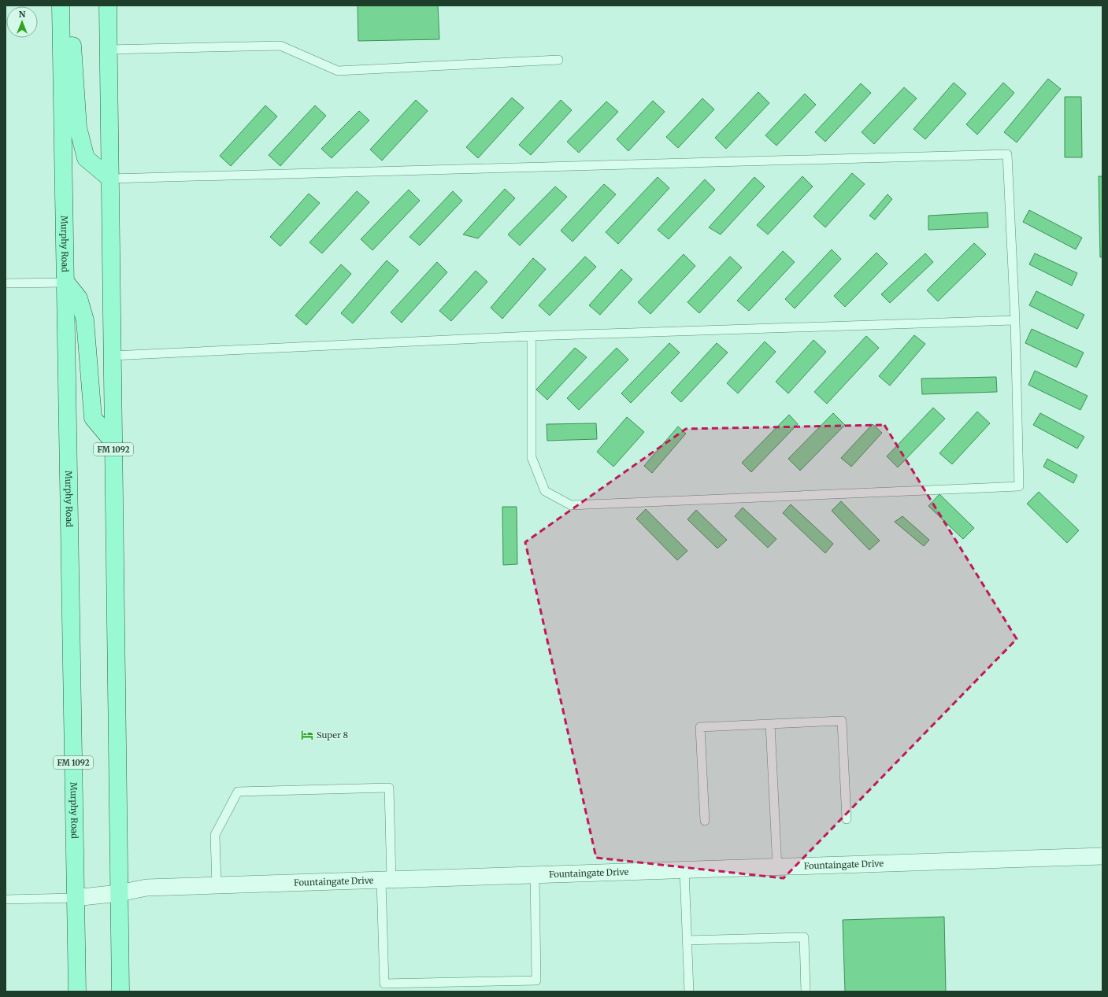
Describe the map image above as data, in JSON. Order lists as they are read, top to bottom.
{
  "streets": {
    "main road": ["Murphy Road", "FM 1092"],
    "street": ["Fountaingate Drive"]
  },
  "crossings": [
    ["Murphy Road", "Fountaingate Drive"],
    ["FM 1092", "Fountaingate Drive"]
  ],
  "places": {
    "hotel": ["Super 8"]
  },
  "north": "top"
}
